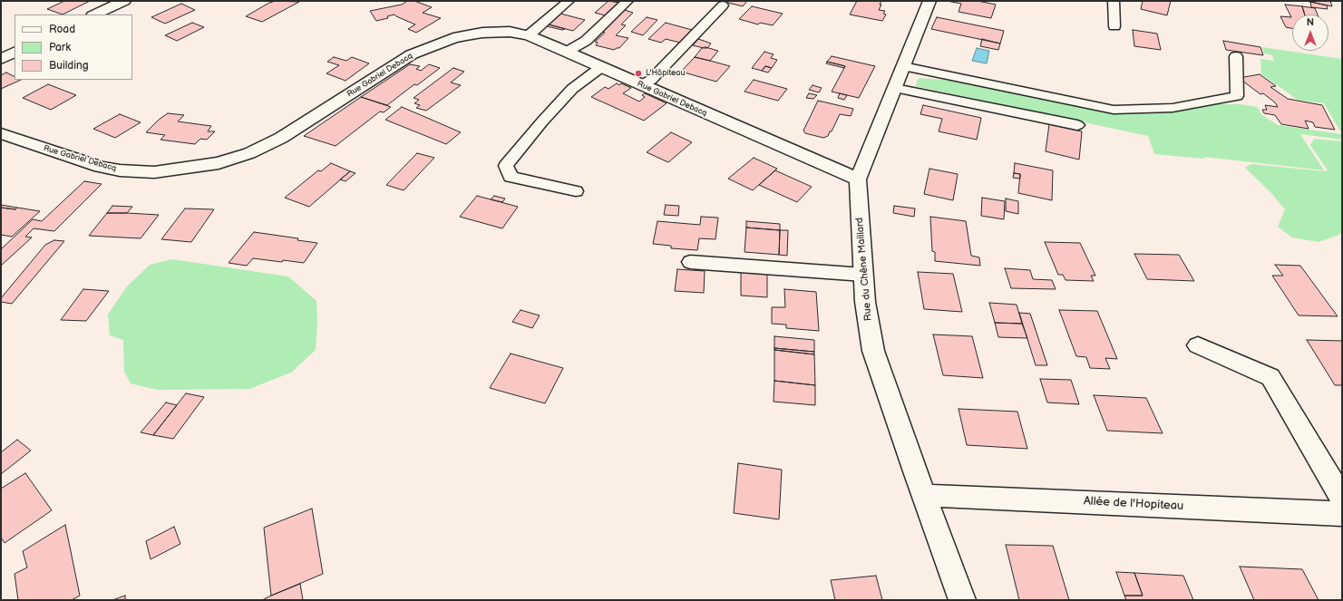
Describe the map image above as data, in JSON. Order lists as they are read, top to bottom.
{
  "streets": {
    "street": ["Rue Gabriel Debacq", "Rue du Chêne Maillard", "Allée de l'Hopiteau"]
  },
  "crossings": [
    ["Rue Gabriel Debacq", "Rue du Chêne Maillard"],
    ["Rue du Chêne Maillard", "Allée de l'Hopiteau"]
  ],
  "places": ["L'Hôpiteau"],
  "legend": ["Road", "Park", "Building"],
  "north": "top"
}
